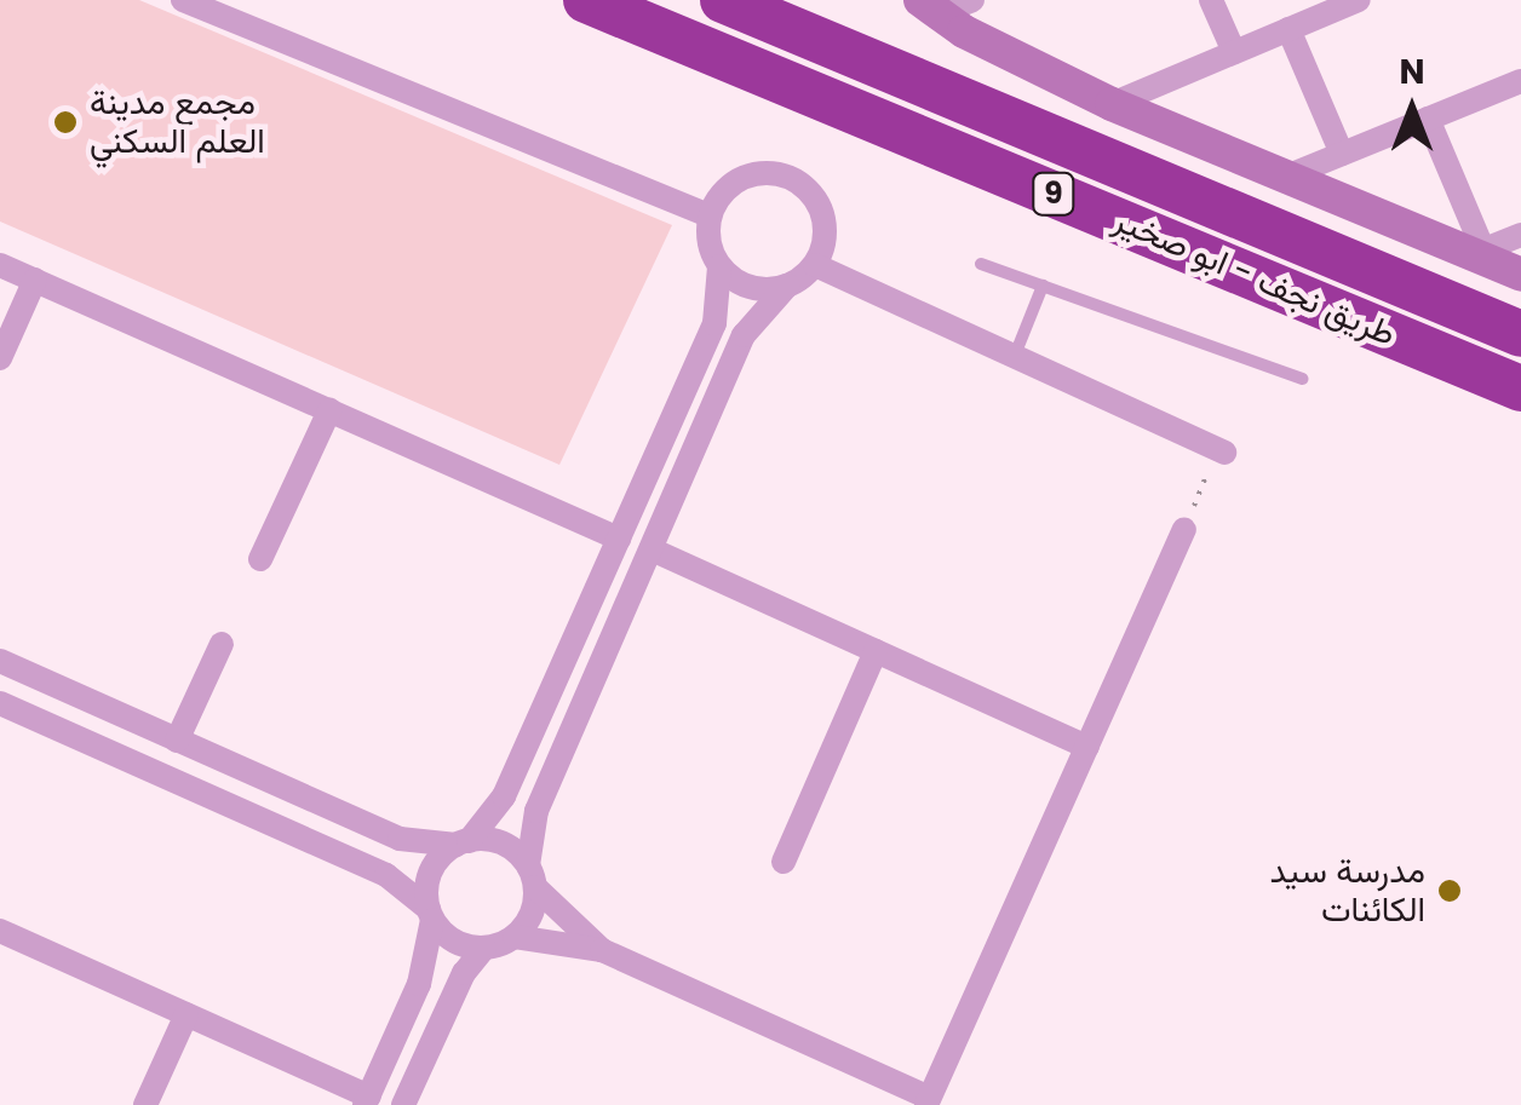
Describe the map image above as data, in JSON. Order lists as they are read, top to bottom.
{
  "streets": {
    "highway": ["9", "طريق نجف - ابو صخير"]
  },
  "places": ["مجمع مدينة العلم السكني", "مدرسة سيد الكائنات"],
  "north": "top"
}
